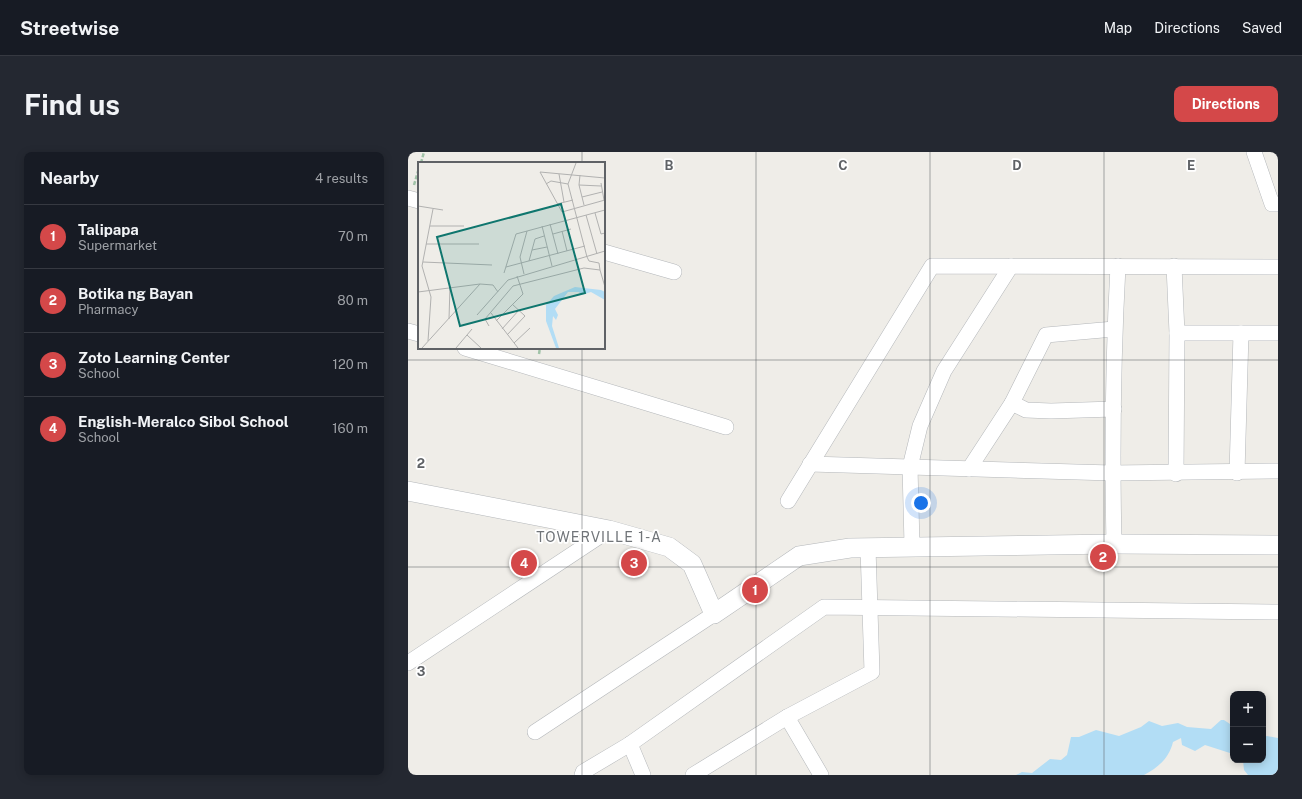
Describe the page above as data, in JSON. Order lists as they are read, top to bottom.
{
  "districts": ["TOWERVILLE 1-A"],
  "page": {
    "header": "Streetwise",
    "nav": ["Map", "Directions", "Saved"],
    "buttons": "Directions",
    "title": "Find us",
    "heading": ["Nearby", "4 results"],
    "list": [
      {
        "mark": "1",
        "name": "Talipapa",
        "note": "Supermarket",
        "value": "70 m"
      },
      {
        "mark": "2",
        "name": "Botika ng Bayan",
        "note": "Pharmacy",
        "value": "80 m"
      },
      {
        "mark": "3",
        "name": "Zoto Learning Center",
        "note": "School",
        "value": "120 m"
      },
      {
        "mark": "4",
        "name": "English-Meralco Sibol School",
        "note": "School",
        "value": "160 m"
      }
    ],
    "pins": [
      "2",
      "3",
      "4",
      "1"
    ],
    "map_buttons": ["+", "−"]
  },
  "grid": {
    "columns": [
      "B",
      "C",
      "D",
      "E"
    ],
    "rows": ["2", "3"]
  }
}
